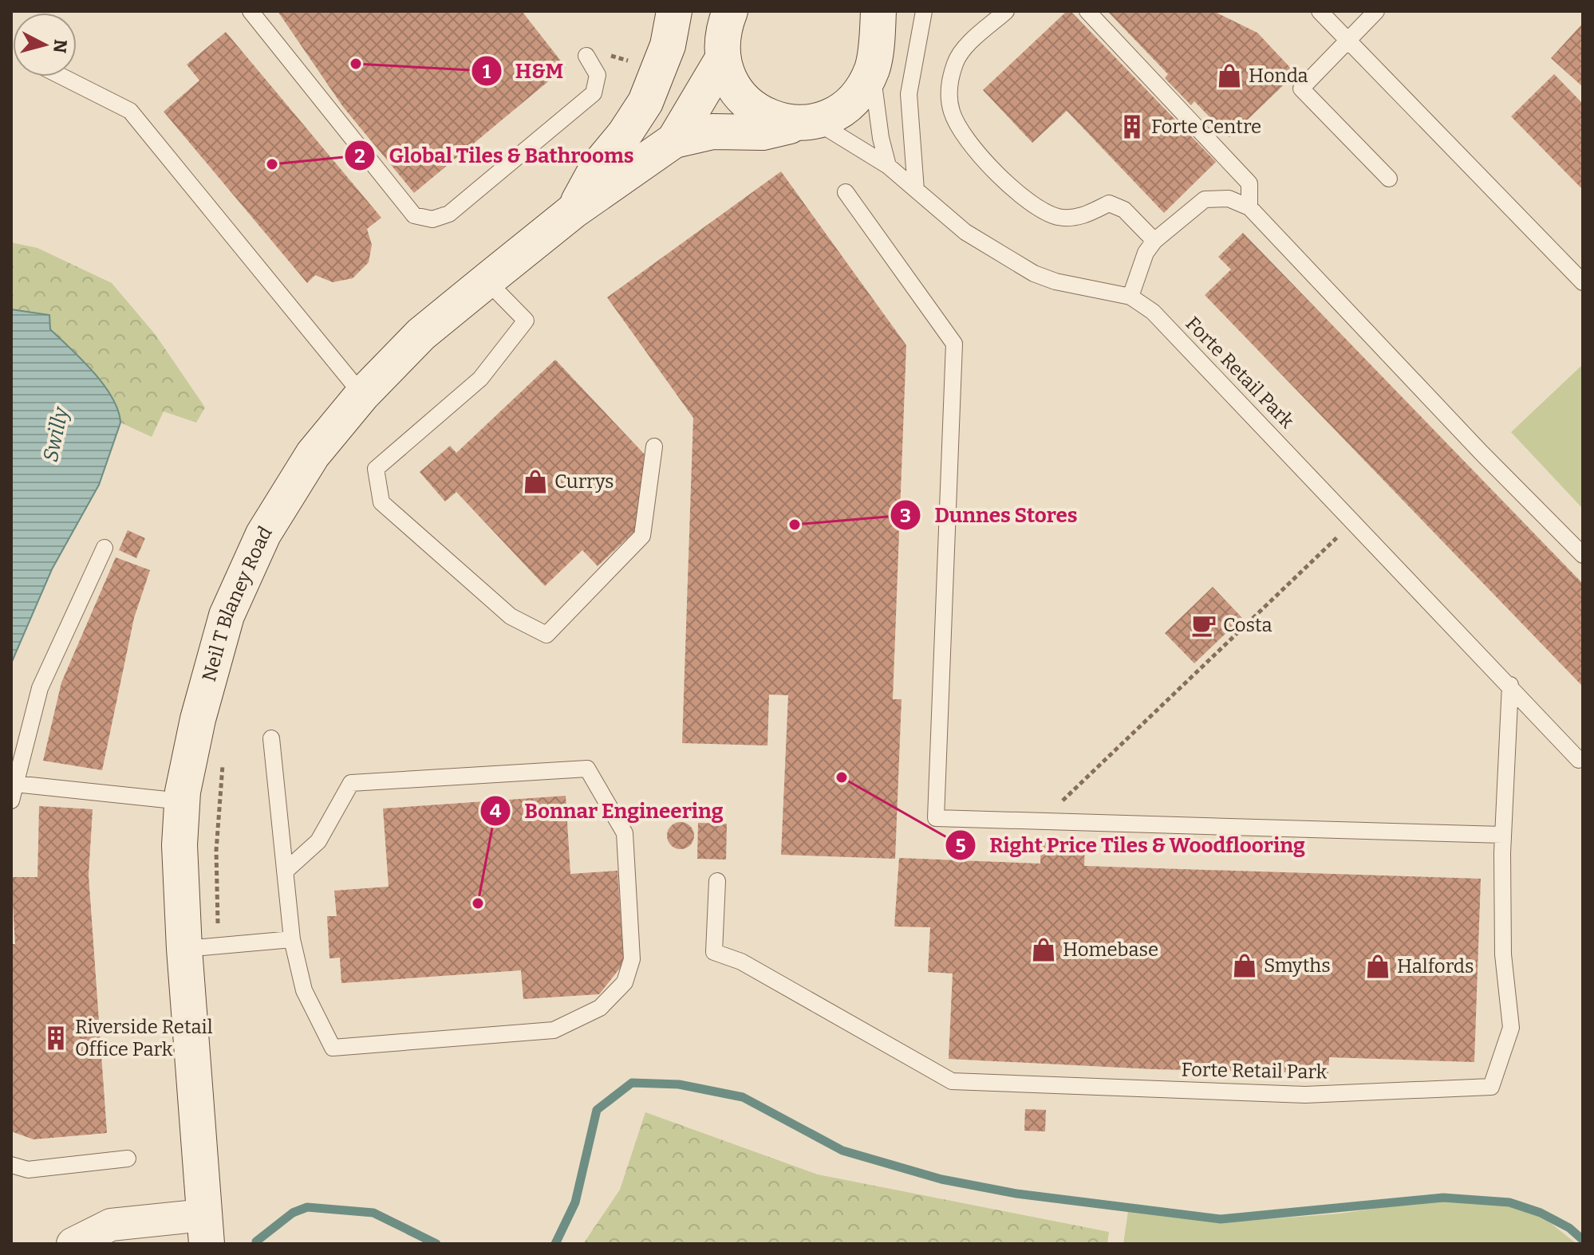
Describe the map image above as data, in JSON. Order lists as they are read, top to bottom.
{
  "streets": {
    "main road": ["Neil T Blaney Road"],
    "lane": ["Forte Retail Park"]
  },
  "crossings": [
    ["Forte Retail Park", "Neil T Blaney Road"]
  ],
  "water": ["Swilly"],
  "places": {
    "other": [
      "H&M",
      "Global Tiles & Bathrooms",
      "Dunnes Stores",
      "Right Price Tiles & Woodflooring",
      "Bonnar Engineering"
    ],
    "shop": [
      "Honda",
      "Currys",
      "Homebase",
      "Smyths",
      "Halfords"
    ],
    "building": ["Forte Centre", "Riverside Retail Office Park"],
    "cafe": ["Costa"]
  },
  "north": "right"
}
